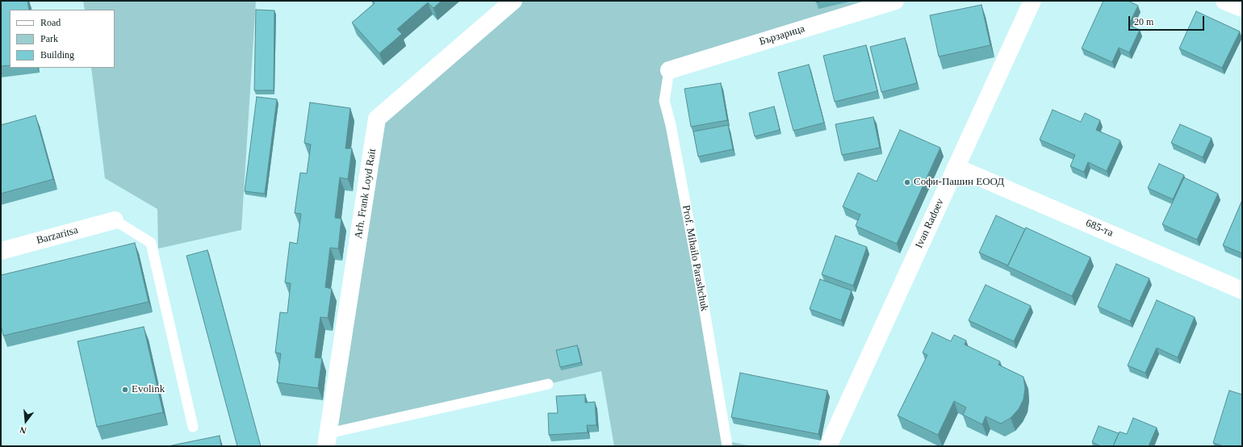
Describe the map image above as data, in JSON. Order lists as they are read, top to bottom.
{
  "streets": {
    "street": [
      "Бързарица",
      "Arh. Frank Loyd Rait",
      "Ivan Radoev",
      "685-та",
      "Barzaritsa"
    ],
    "lane": ["Prof. Mihailo Parashchuk"]
  },
  "crossings": [
    ["Бързарица", "Prof. Mihailo Parashchuk"],
    ["Ivan Radoev", "685-та"]
  ],
  "places": ["Софи-Пашин ЕООД", "Evolink"],
  "legend": ["Road", "Park", "Building"],
  "scale_bar": "20 m",
  "north": "bottom"
}
